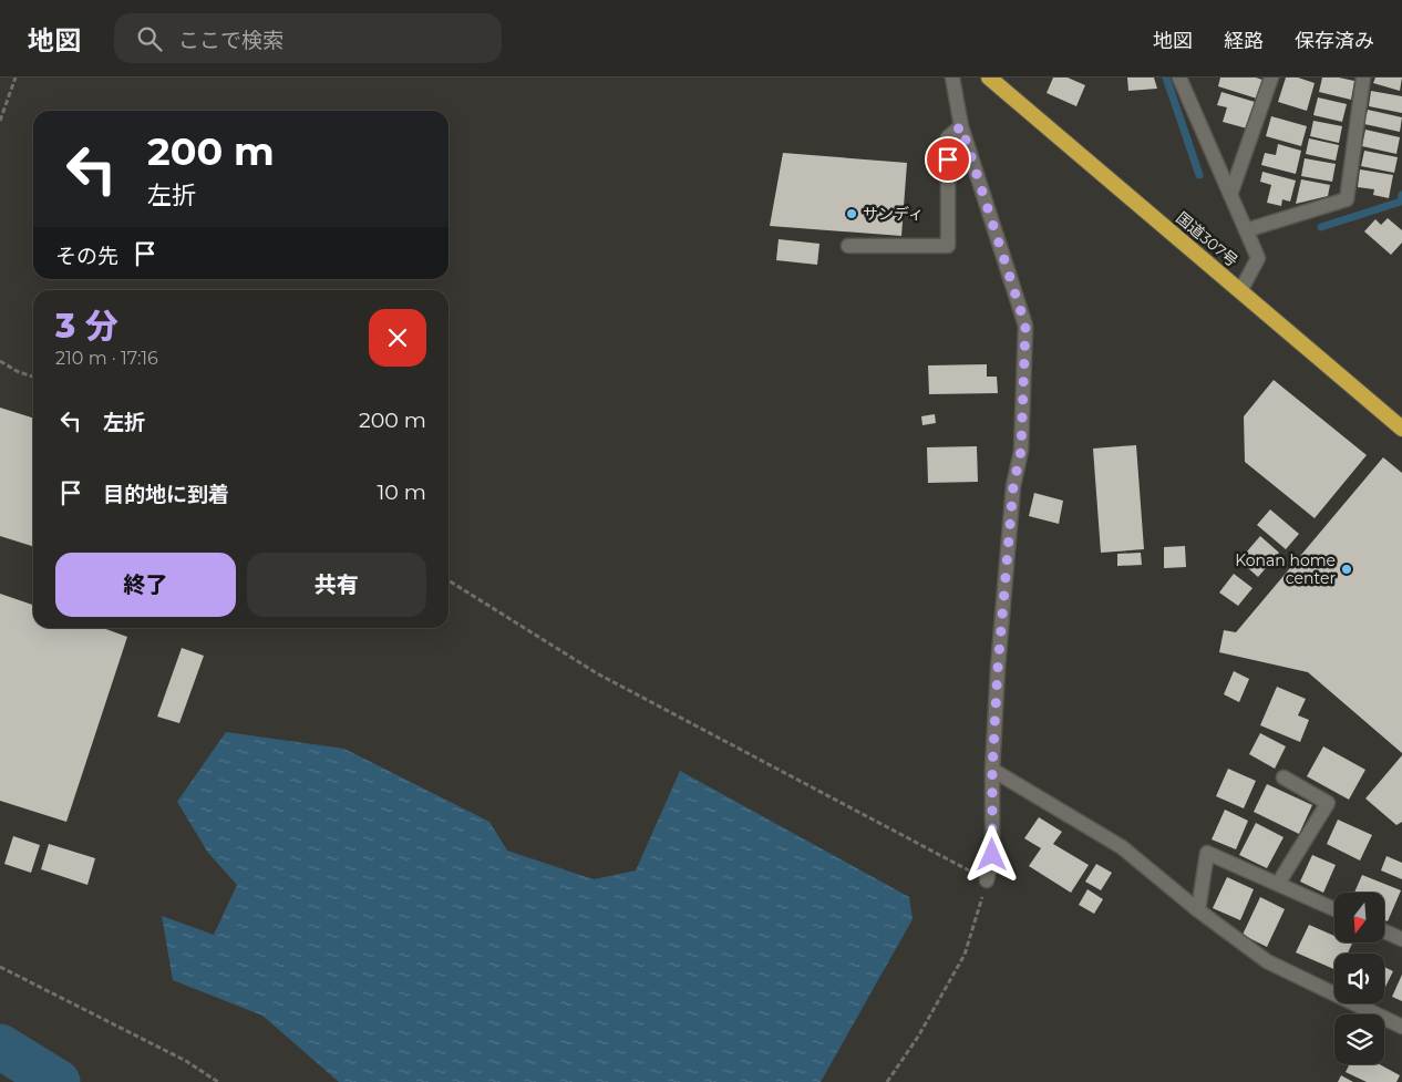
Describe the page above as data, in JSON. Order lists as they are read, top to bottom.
{
  "streets": {
    "highway": ["国道307号"]
  },
  "places": ["サンディ", "Konan home center"],
  "north": "bottom",
  "page": {
    "header": "地図",
    "search": "ここで検索",
    "nav": ["地図", "経路", "保存済み"],
    "turn": ["200 m", "左折"],
    "then": "その先",
    "heading": ["3 分", "210 m · 17:16"],
    "list": [
      {
        "name": "左折",
        "value": "200 m"
      },
      {
        "name": "目的地に到着",
        "value": "10 m"
      }
    ],
    "buttons": ["終了", "共有"]
  }
}
